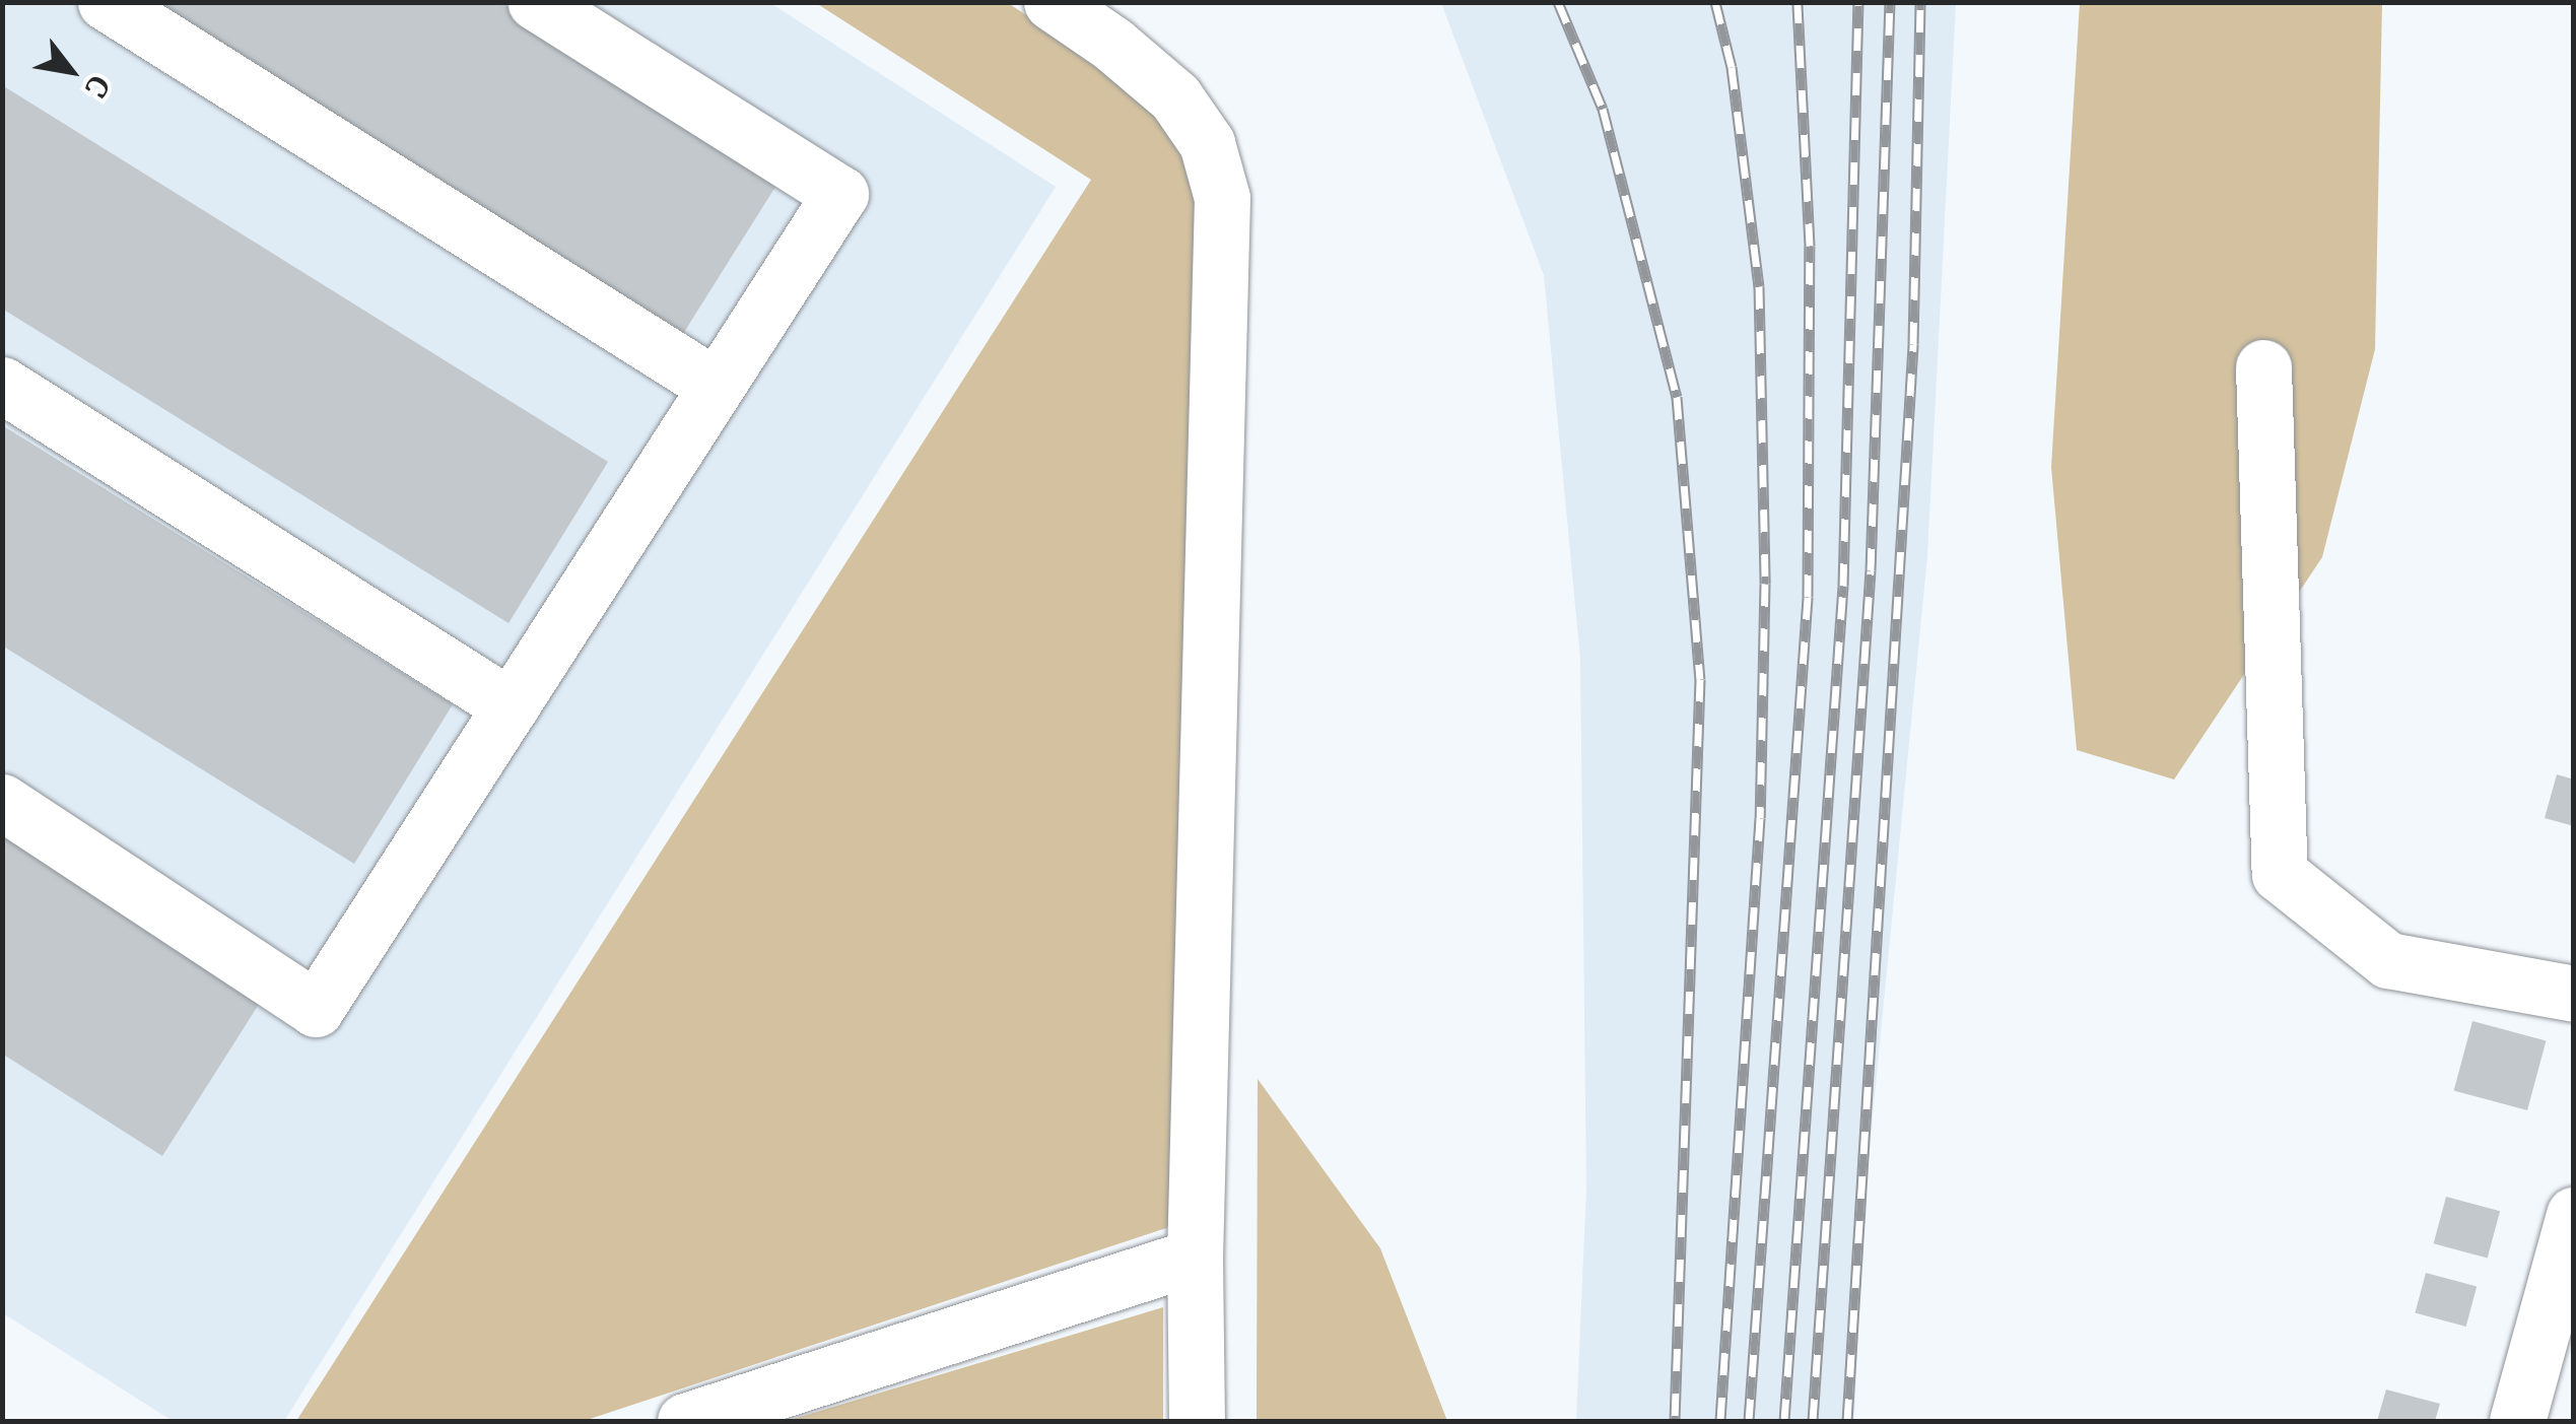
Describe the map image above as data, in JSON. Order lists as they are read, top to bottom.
{
  "north": "bottom right"
}
